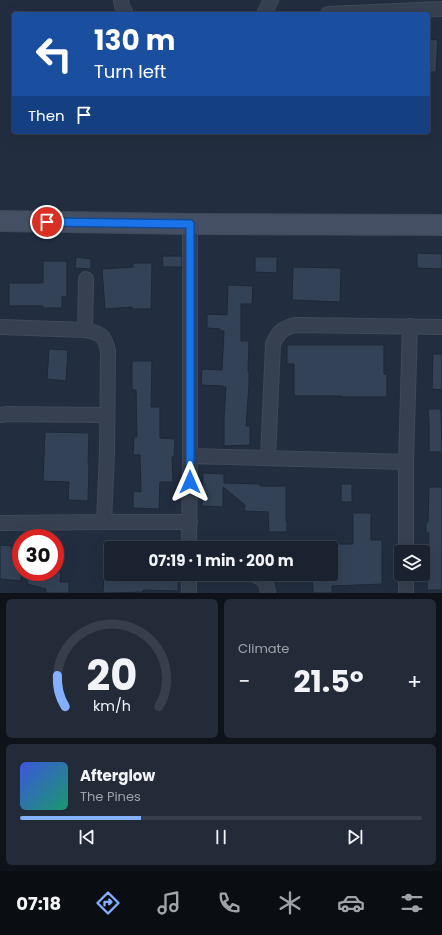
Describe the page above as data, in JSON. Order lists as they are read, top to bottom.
{
  "page": {
    "turn": ["130 m", "Turn left"],
    "then": "Then",
    "limit": "30",
    "trip": "07:19 · 1 min · 200 m",
    "tile": "Climate",
    "heat": ["−", "21.5°", "+"],
    "song": ["Afterglow", "The Pines"],
    "tabs": "07:18",
    "gauge": ["20", "km/h"]
  }
}
